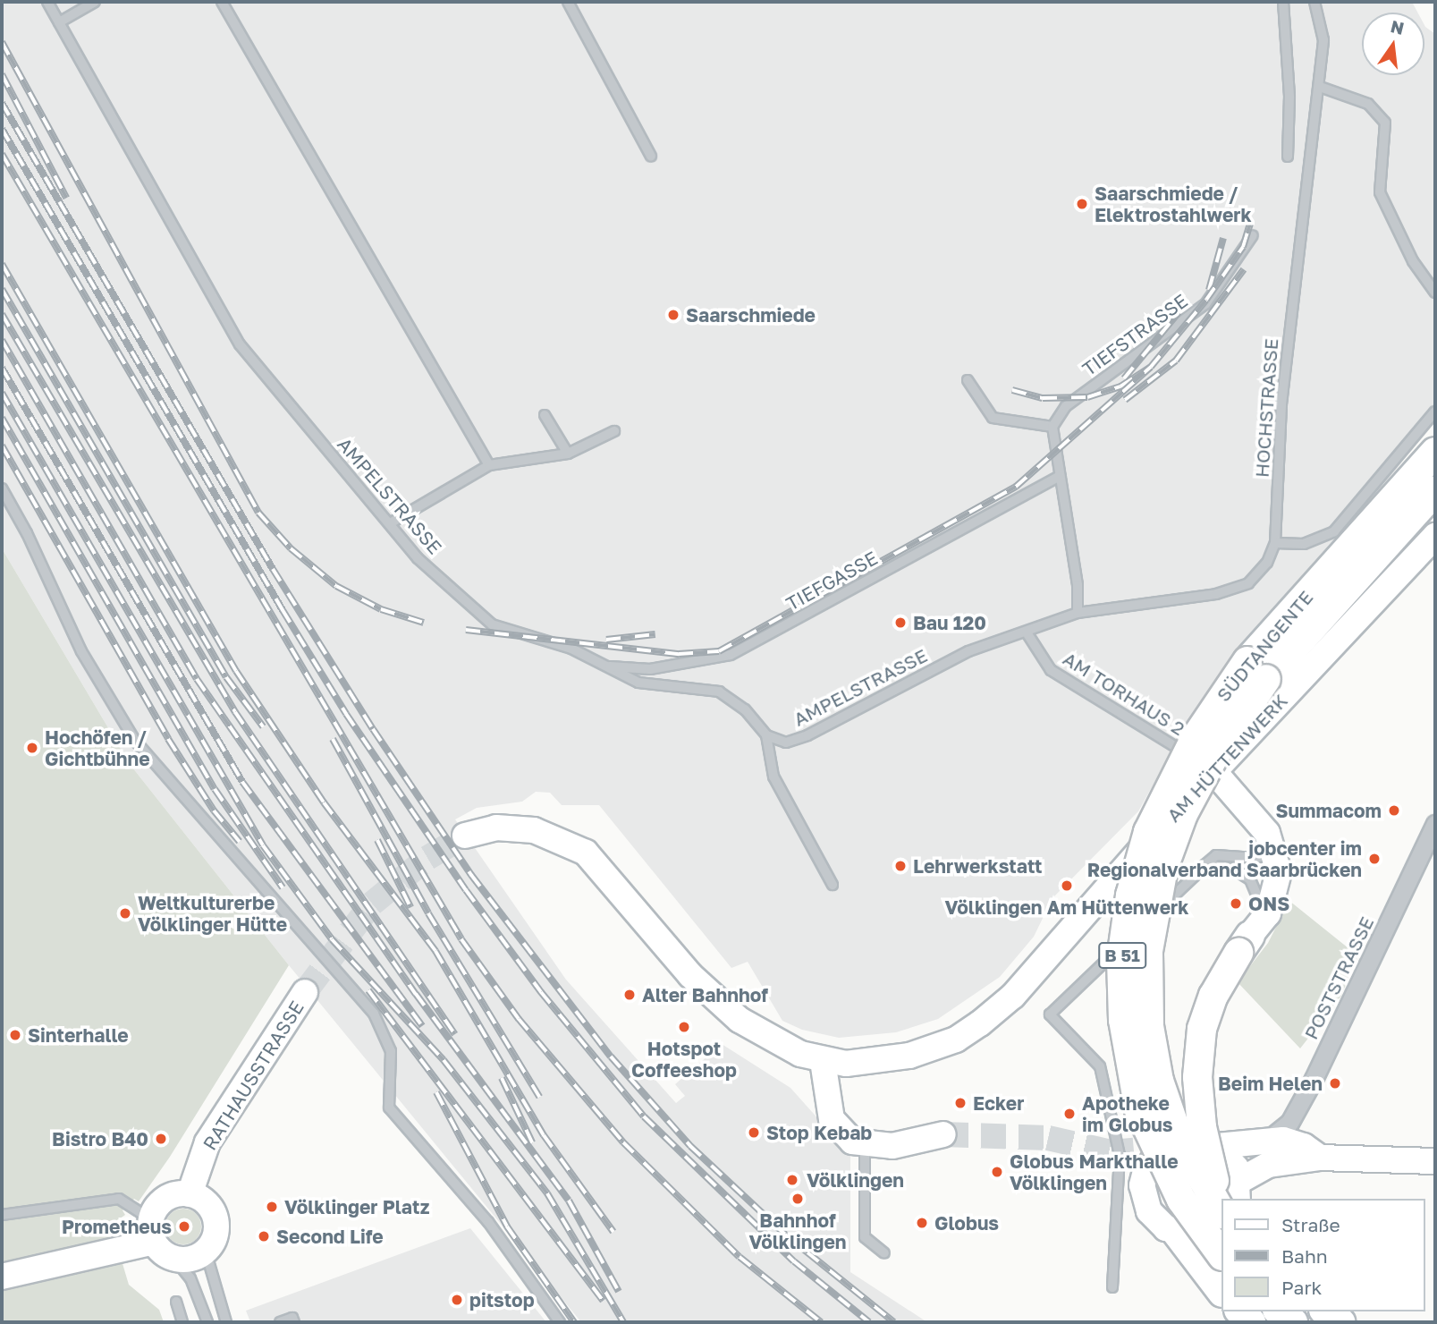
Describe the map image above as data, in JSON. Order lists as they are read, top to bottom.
{
  "streets": {
    "main road": [
      "SÜDTANGENTE",
      "AM HÜTTENWERK",
      "B 51",
      "RATHAUSSTRASSE"
    ],
    "street": ["POSTSTRASSE"],
    "lane": [
      "TIEFSTRASSE",
      "HOCHSTRASSE",
      "AMPELSTRASSE",
      "TIEFGASSE",
      "AM TORHAUS 2"
    ]
  },
  "crossings": [
    ["HOCHSTRASSE", "AMPELSTRASSE"],
    ["HOCHSTRASSE", "AM TORHAUS 2"],
    ["AMPELSTRASSE", "TIEFGASSE"],
    ["AMPELSTRASSE", "AM TORHAUS 2"],
    ["AM TORHAUS 2", "AM HÜTTENWERK"]
  ],
  "places": [
    "Saarschmiede / Elektrostahlwerk",
    "Saarschmiede",
    "Bau 120",
    "Hochöfen / Gichtbühne",
    "Summacom",
    "jobcenter im Regionalverband Saarbrücken",
    "Lehrwerkstatt",
    "Völklingen Am Hüttenwerk",
    "ONS",
    "Weltkulturerbe Völklinger Hütte",
    "Alter Bahnhof",
    "Hotspot Coffeeshop",
    "Sinterhalle",
    "Beim Helen",
    "Ecker",
    "Apotheke im Globus",
    "Stop Kebab",
    "Bistro B40",
    "Globus Markthalle Völklingen",
    "Völklingen",
    "Bahnhof Völklingen",
    "Völklinger Platz",
    "Globus",
    "Prometheus",
    "Second Life",
    "pitstop"
  ],
  "legend": ["Straße", "Bahn", "Park"],
  "north": "top"
}
